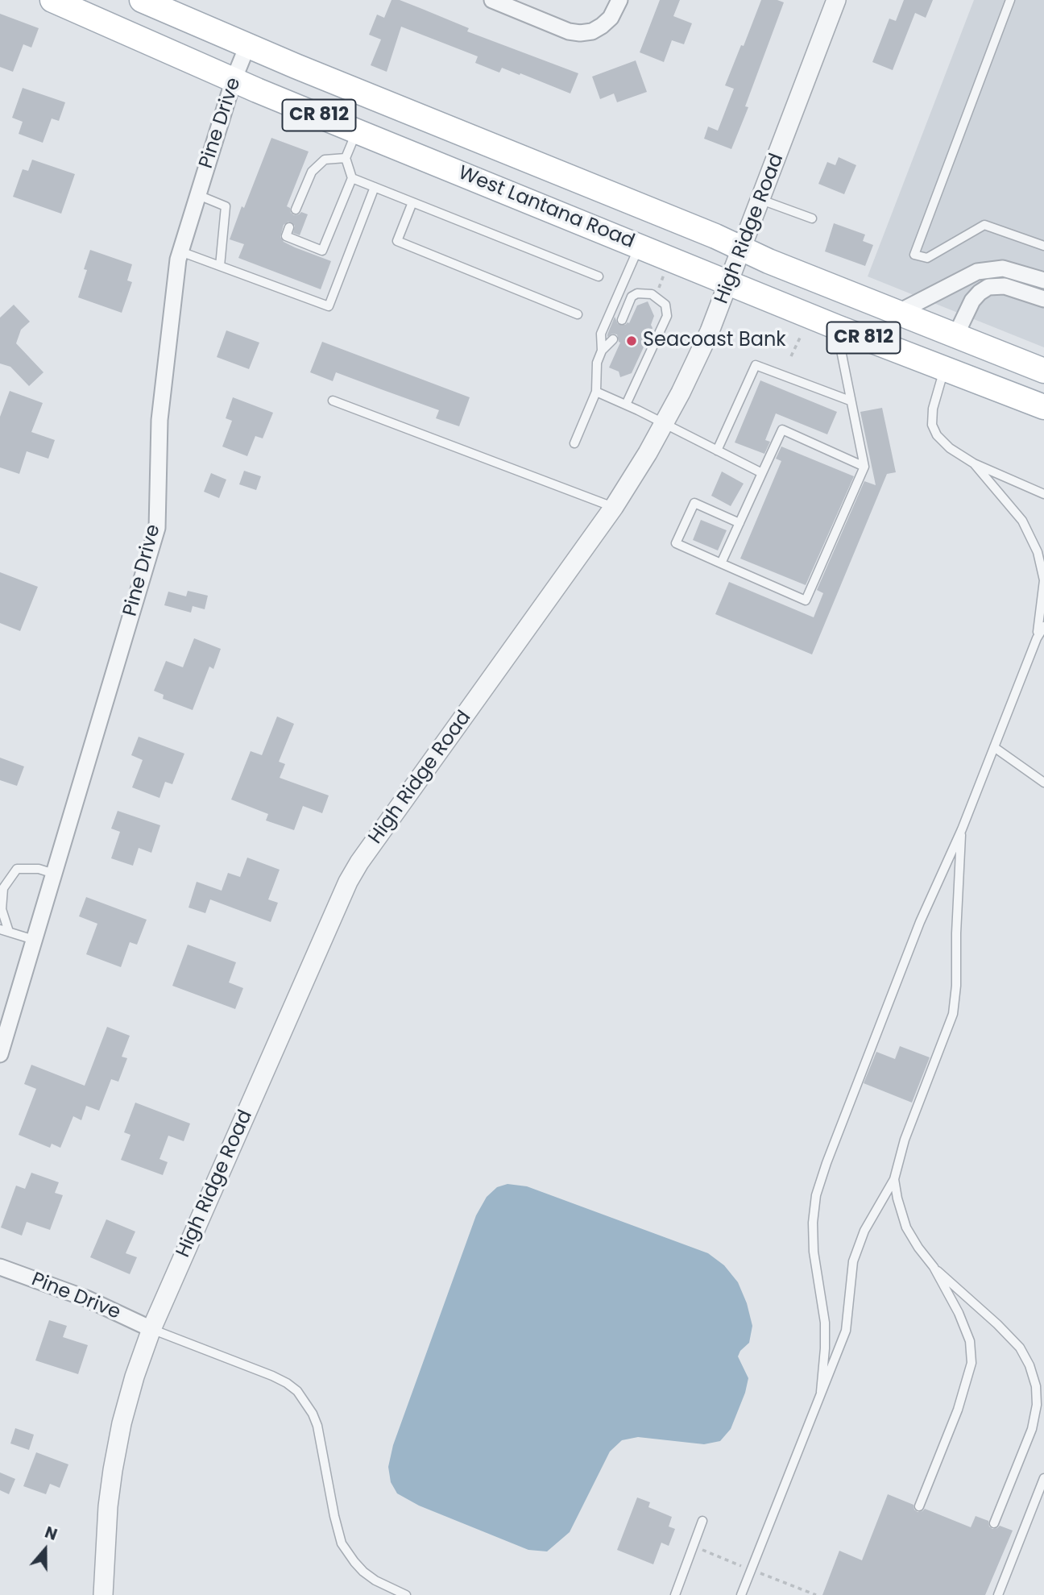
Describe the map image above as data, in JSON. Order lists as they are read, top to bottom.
{
  "streets": {
    "main road": ["CR 812", "West Lantana Road"],
    "street": ["Pine Drive", "High Ridge Road"]
  },
  "crossings": [
    ["Pine Drive", "West Lantana Road"],
    ["Pine Drive", "High Ridge Road"],
    ["West Lantana Road", "High Ridge Road"]
  ],
  "places": ["Seacoast Bank"],
  "north": "top"
}
